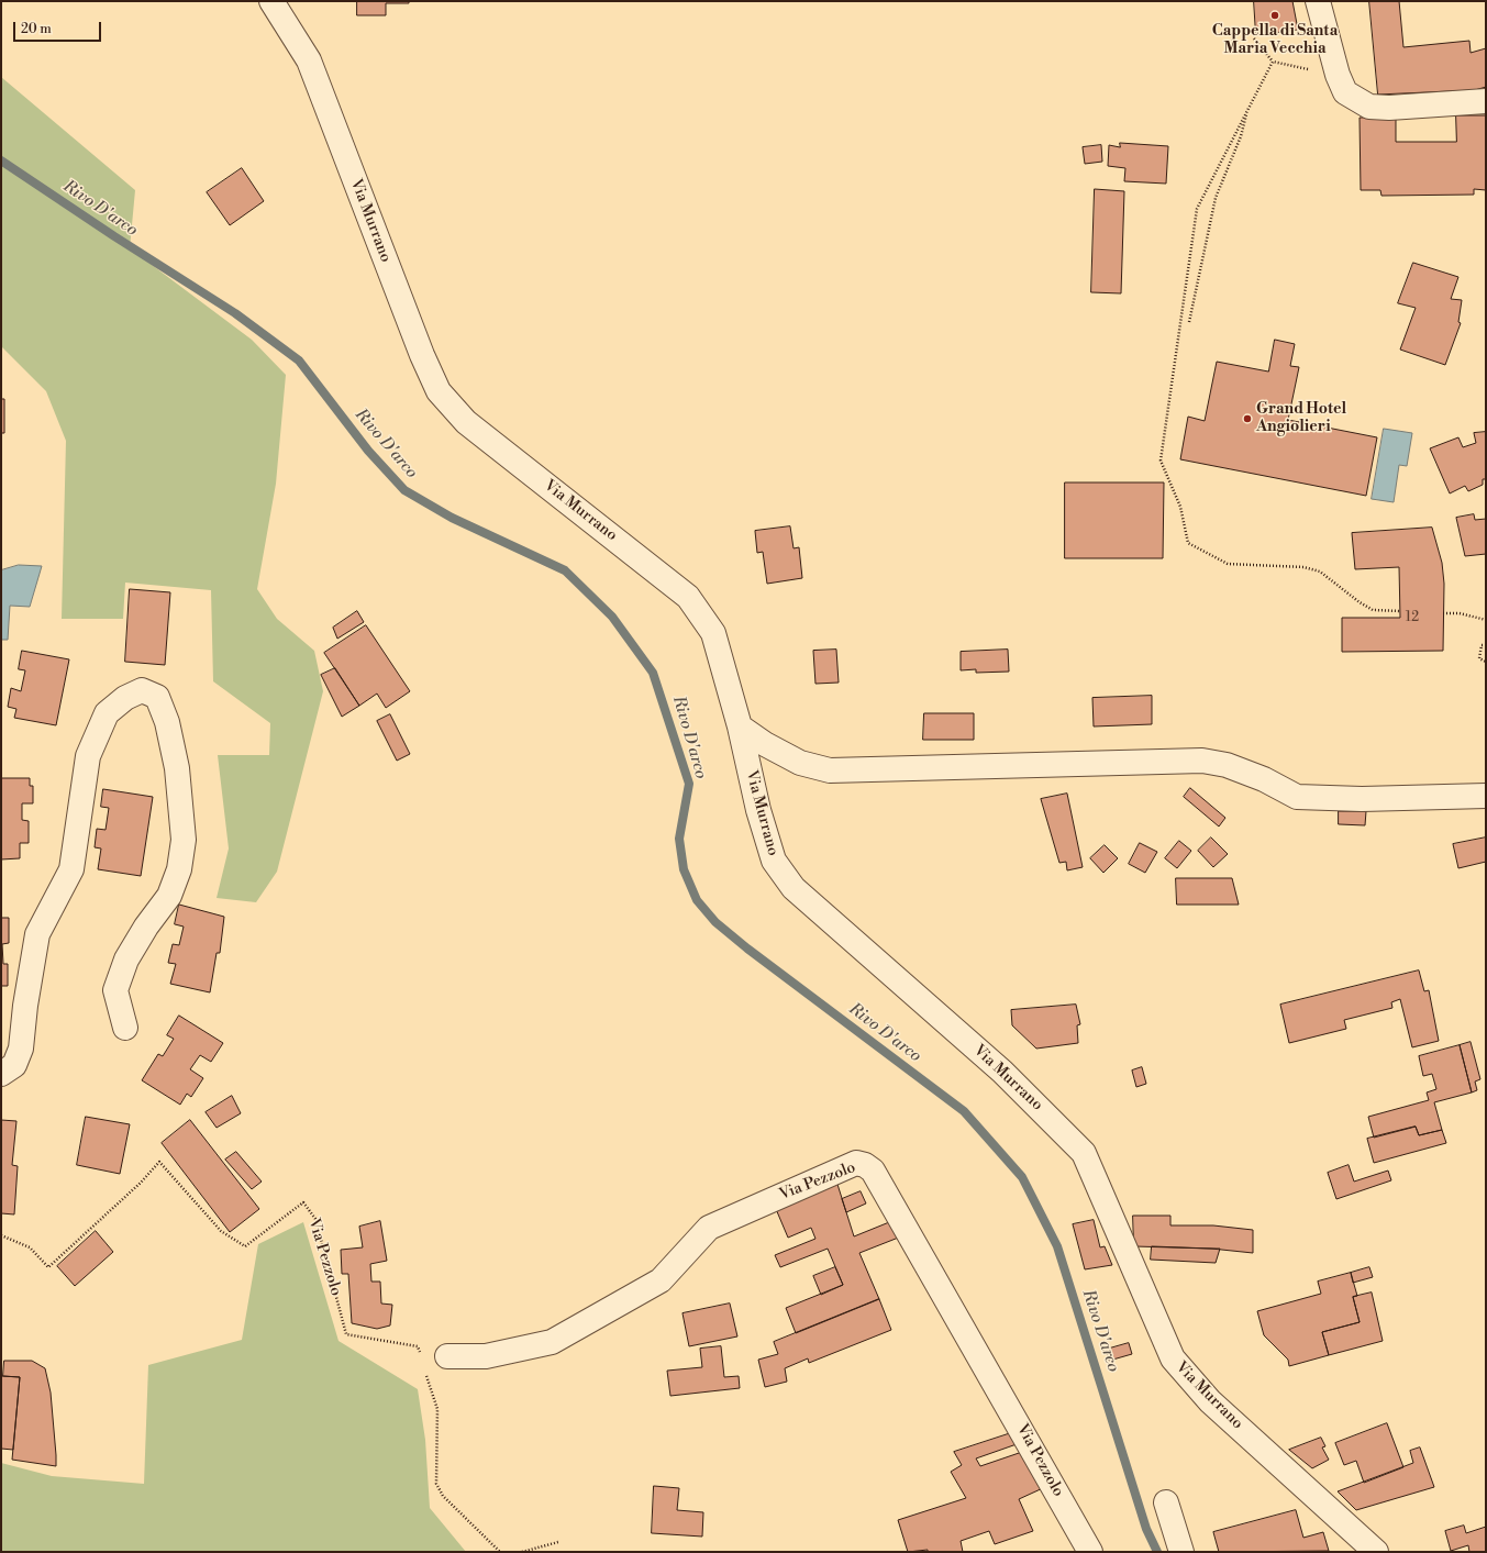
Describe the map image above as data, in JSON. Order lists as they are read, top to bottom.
{
  "streets": {
    "street": ["Via Murrano", "Via Pezzolo"]
  },
  "water": ["Rivo D'arco"],
  "places": ["Cappella di Santa Maria Vecchia", "Grand Hotel Angiolieri"],
  "house_numbers": ["12"],
  "scale_bar": "20 m"
}
